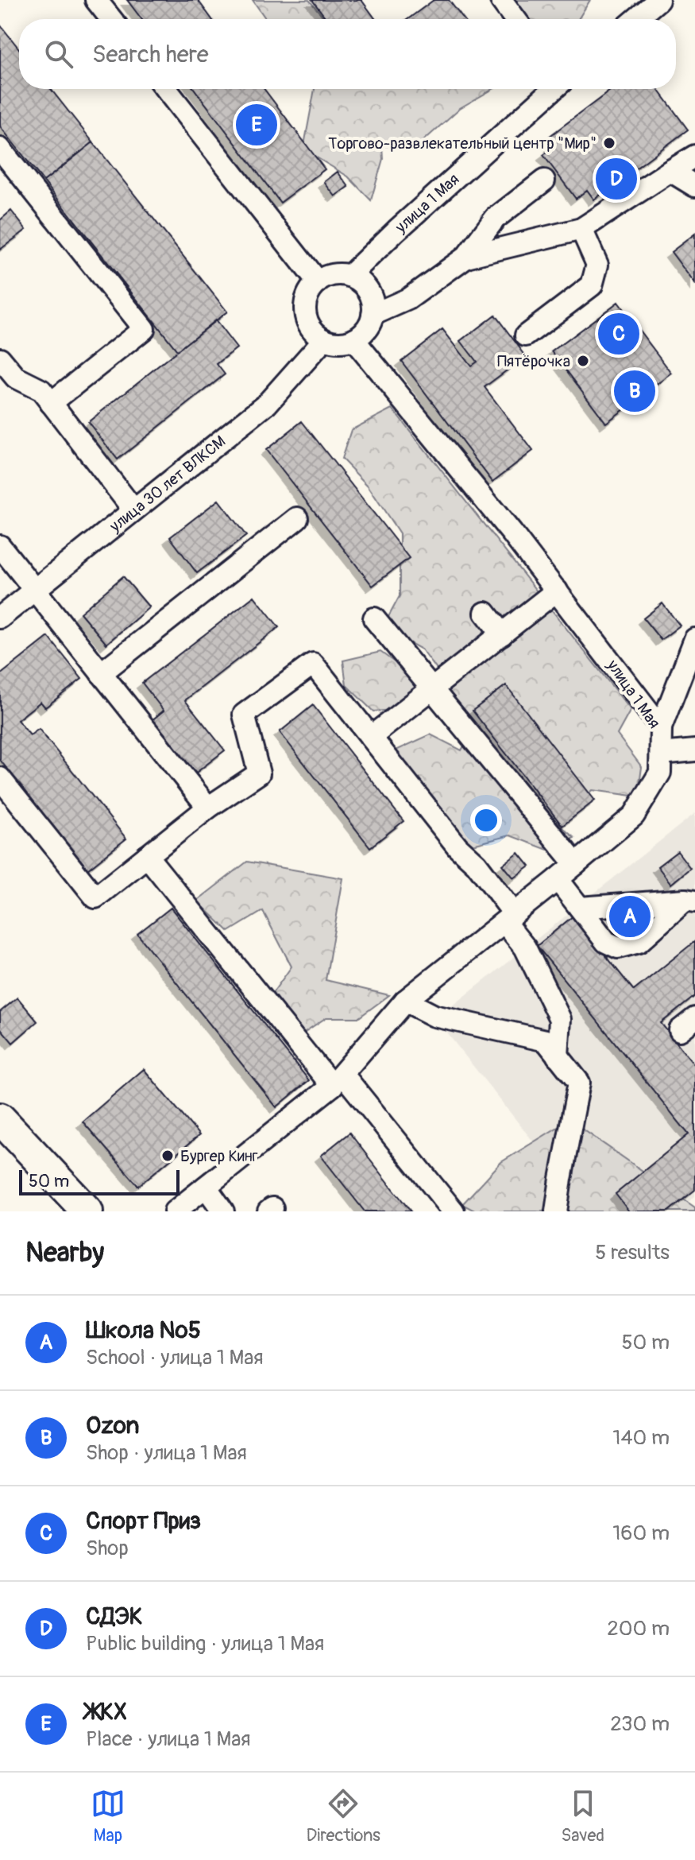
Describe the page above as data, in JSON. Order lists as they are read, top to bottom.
{
  "streets": {
    "street": ["улица 1 Мая", "улица 30 лет ВЛКСМ"]
  },
  "crossings": [
    ["улица 1 Мая", "улица 30 лет ВЛКСМ"]
  ],
  "places": ["Торгово-развлекательный центр \"Мир\"", "Пятёрочка", "Бургер Кинг"],
  "scale_bar": "50 m",
  "page": {
    "search": "Search here",
    "pins": [
      "E",
      "D",
      "C",
      "B",
      "A"
    ],
    "scale": "50 m",
    "heading": ["Nearby", "5 results"],
    "list": [
      {
        "mark": "A",
        "name": "Школа №5",
        "note": "School · улица 1 Мая",
        "value": "50 m"
      },
      {
        "mark": "B",
        "name": "Ozon",
        "note": "Shop · улица 1 Мая",
        "value": "140 m"
      },
      {
        "mark": "C",
        "name": "Спорт Приз",
        "note": "Shop",
        "value": "160 m"
      },
      {
        "mark": "D",
        "name": "СДЭК",
        "note": "Public building · улица 1 Мая",
        "value": "200 m"
      },
      {
        "mark": "E",
        "name": "ЖКХ",
        "note": "Place · улица 1 Мая",
        "value": "230 m"
      }
    ],
    "nav": ["Map", "Directions", "Saved"]
  }
}
